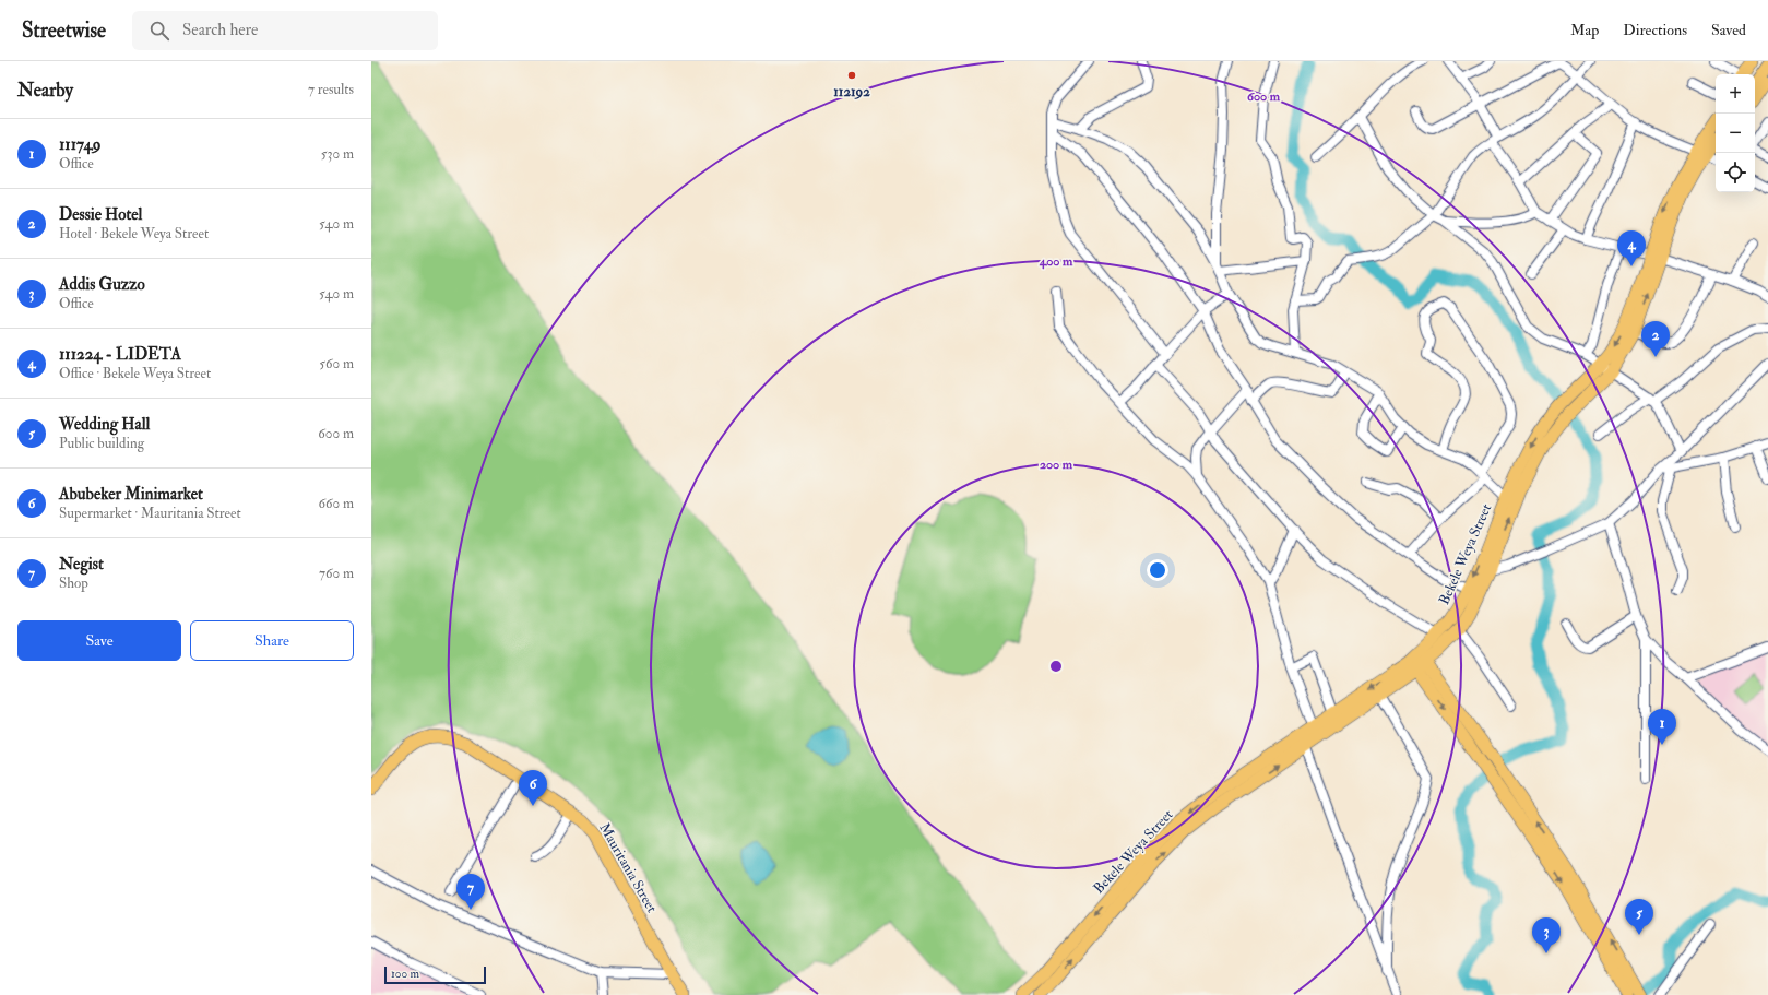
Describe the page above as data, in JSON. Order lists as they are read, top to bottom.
{
  "streets": {
    "main road": ["Bekele Weya Street", "Mauritania Street"]
  },
  "places": ["112192"],
  "scale_bar": "100 m",
  "page": {
    "header": "Streetwise",
    "search": "Search here",
    "nav": ["Map", "Directions", "Saved"],
    "heading": ["Nearby", "7 results"],
    "map_buttons": ["+", "−"],
    "list": [
      {
        "mark": "1",
        "name": "111749",
        "note": "Office",
        "value": "530 m"
      },
      {
        "mark": "2",
        "name": "Dessie Hotel",
        "note": "Hotel · Bekele Weya Street",
        "value": "540 m"
      },
      {
        "mark": "3",
        "name": "Addis Guzzo",
        "note": "Office",
        "value": "540 m"
      },
      {
        "mark": "4",
        "name": "111224 - LIDETA",
        "note": "Office · Bekele Weya Street",
        "value": "560 m"
      },
      {
        "mark": "5",
        "name": "Wedding Hall",
        "note": "Public building",
        "value": "600 m"
      },
      {
        "mark": "6",
        "name": "Abubeker Minimarket",
        "note": "Supermarket · Mauritania Street",
        "value": "660 m"
      },
      {
        "mark": "7",
        "name": "Negist",
        "note": "Shop",
        "value": "760 m"
      }
    ],
    "pins": [
      "4",
      "2",
      "1",
      "6",
      "7",
      "5",
      "3"
    ],
    "buttons": ["Save", "Share"],
    "scale": "100 m"
  },
  "rings": ["600 m", "400 m", "200 m"]
}
